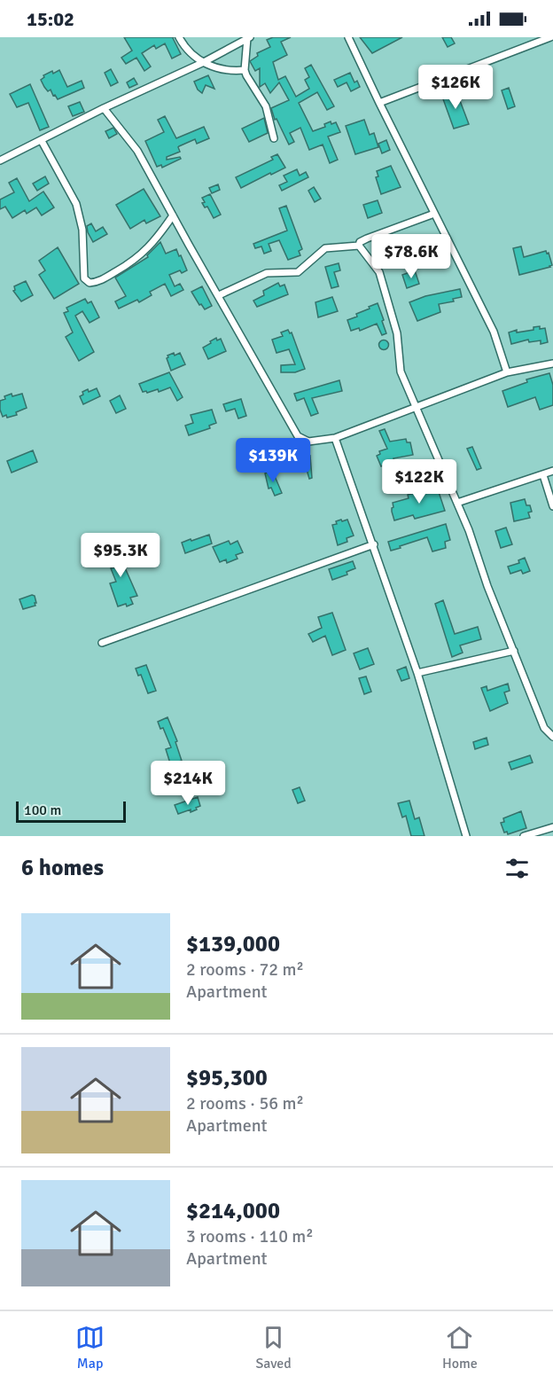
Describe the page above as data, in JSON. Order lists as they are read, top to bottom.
{
  "scale_bar": "100 m",
  "page": {
    "status": "15:02",
    "price": [
      "$126K",
      "$78.6K",
      "$139K",
      "$122K",
      "$95.3K",
      "$214K"
    ],
    "scale": "100 m",
    "heading": "6 homes",
    "list": [
      {
        "name": "$139,000",
        "note": "2 rooms · 72 m² · Apartment"
      },
      {
        "name": "$95,300",
        "note": "2 rooms · 56 m² · Apartment"
      },
      {
        "name": "$214,000",
        "note": "3 rooms · 110 m² · Apartment"
      }
    ],
    "tabs": ["Map", "Saved", "Home"]
  }
}
